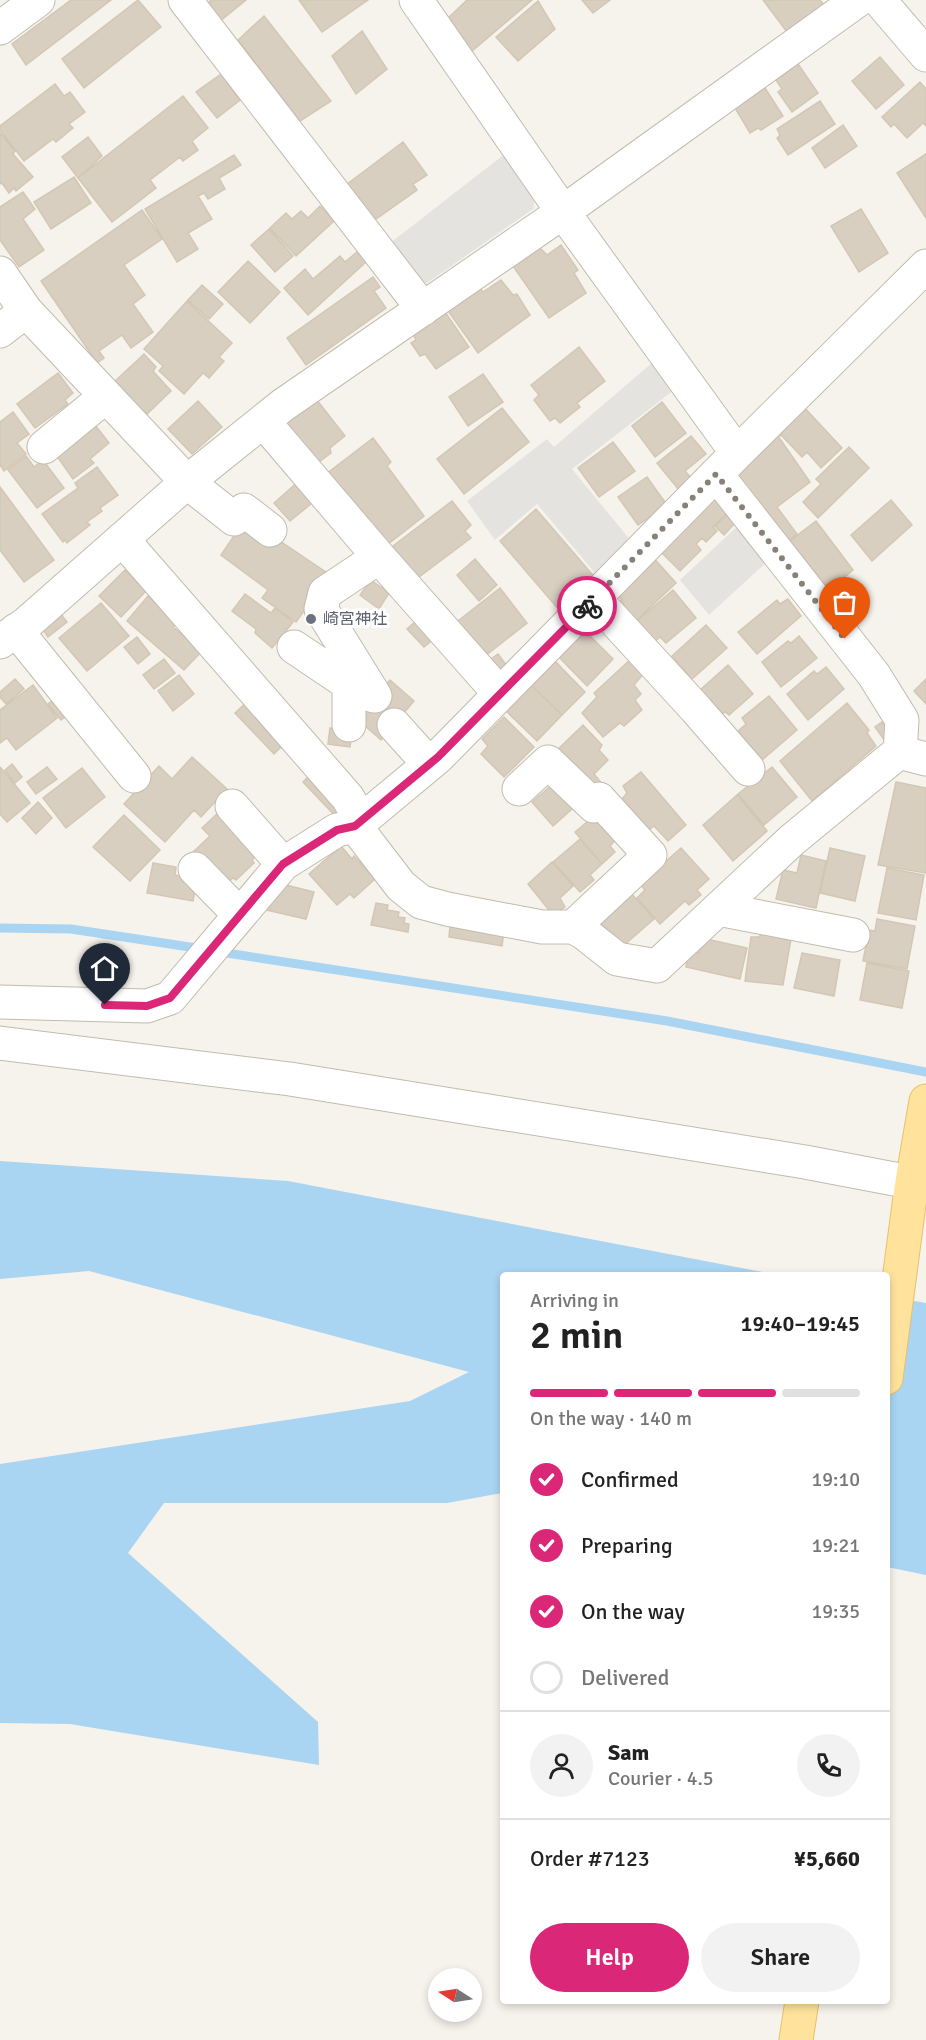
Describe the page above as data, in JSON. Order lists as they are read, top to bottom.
{
  "places": ["崎宮神社"],
  "north": "left",
  "page": {
    "heading": ["2 min", "Arriving in", "19:40–19:45"],
    "panel": [
      "Sam",
      "Courier · 4.5",
      "Order #7123",
      "¥5,660"
    ],
    "bar": "On the way · 140 m",
    "list": [
      ["Confirmed", "19:10"],
      ["Preparing", "19:21"],
      ["On the way", "19:35"],
      "Delivered"
    ],
    "buttons": ["Help", "Share"]
  }
}
